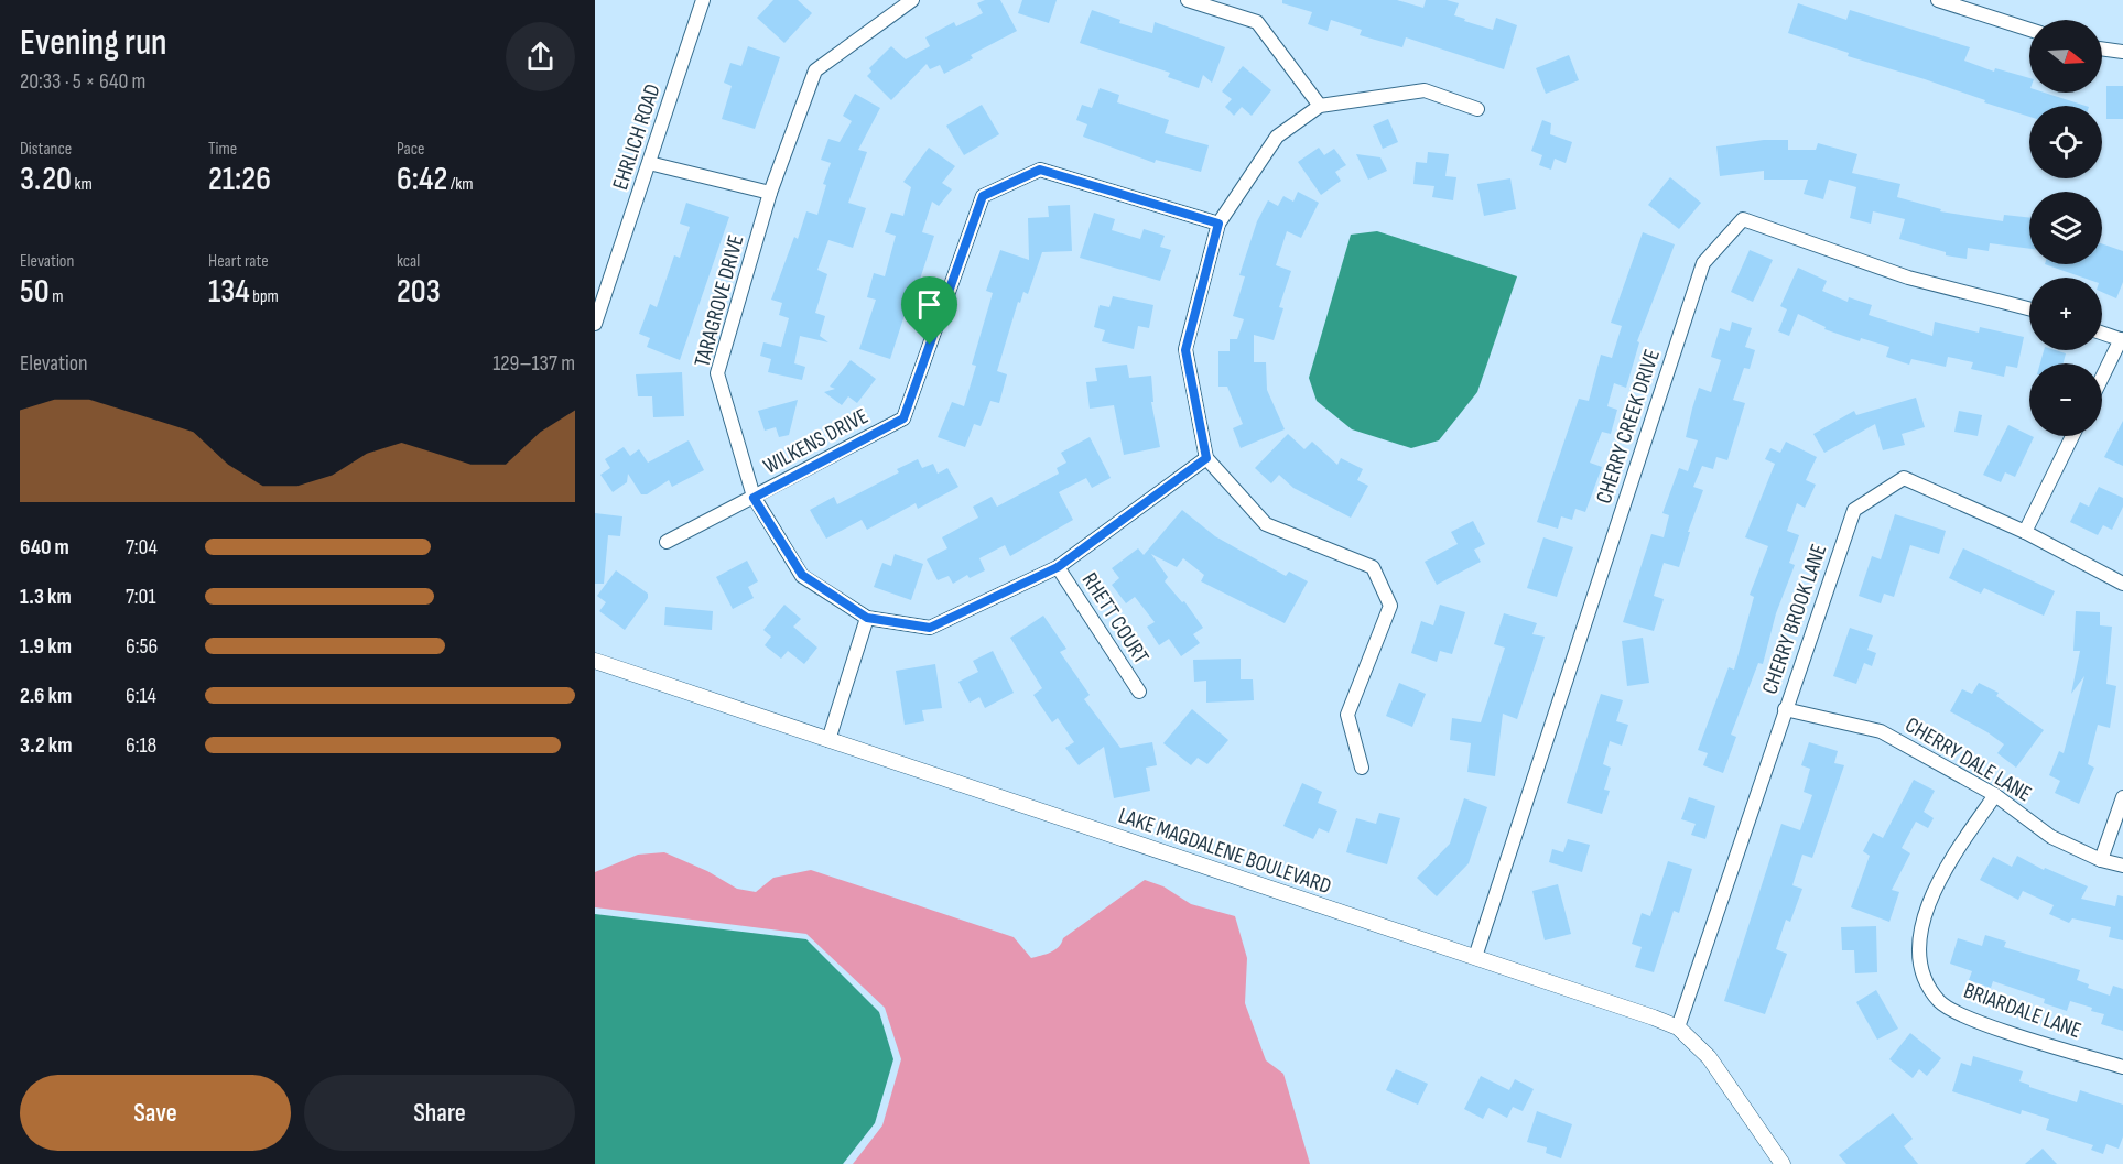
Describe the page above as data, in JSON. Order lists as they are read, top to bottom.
{
  "streets": {
    "street": [
      "EHRLICH ROAD",
      "TARAGROVE DRIVE",
      "CHERRY CREEK DRIVE",
      "WILKENS DRIVE",
      "RHETT COURT",
      "CHERRY BROOK LANE",
      "CHERRY DALE LANE",
      "LAKE MAGDALENE BOULEVARD",
      "BRIARDALE LANE"
    ]
  },
  "crossings": [
    ["TARAGROVE DRIVE", "WILKENS DRIVE"],
    ["TARAGROVE DRIVE", "RHETT COURT"],
    ["CHERRY CREEK DRIVE", "LAKE MAGDALENE BOULEVARD"],
    ["CHERRY BROOK LANE", "CHERRY DALE LANE"],
    ["CHERRY BROOK LANE", "LAKE MAGDALENE BOULEVARD"],
    ["CHERRY DALE LANE", "BRIARDALE LANE"]
  ],
  "north": "right",
  "page": {
    "heading": ["Evening run", "20:33 · 5 × 640 m"],
    "map_buttons": ["+", "−"],
    "stats": [
      ["Distance", "3.20 km"],
      ["Time", "21:26"],
      ["Pace", "6:42 /km"],
      ["Elevation", "50 m"],
      ["Heart rate", "134 bpm"],
      ["kcal", "203"]
    ],
    "chart": ["Elevation", "129–137 m"],
    "list": [
      {
        "name": "640 m",
        "note": "7:04"
      },
      {
        "name": "1.3 km",
        "note": "7:01"
      },
      {
        "name": "1.9 km",
        "note": "6:56"
      },
      {
        "name": "2.6 km",
        "note": "6:14"
      },
      {
        "name": "3.2 km",
        "note": "6:18"
      }
    ],
    "buttons": ["Save", "Share"]
  }
}
